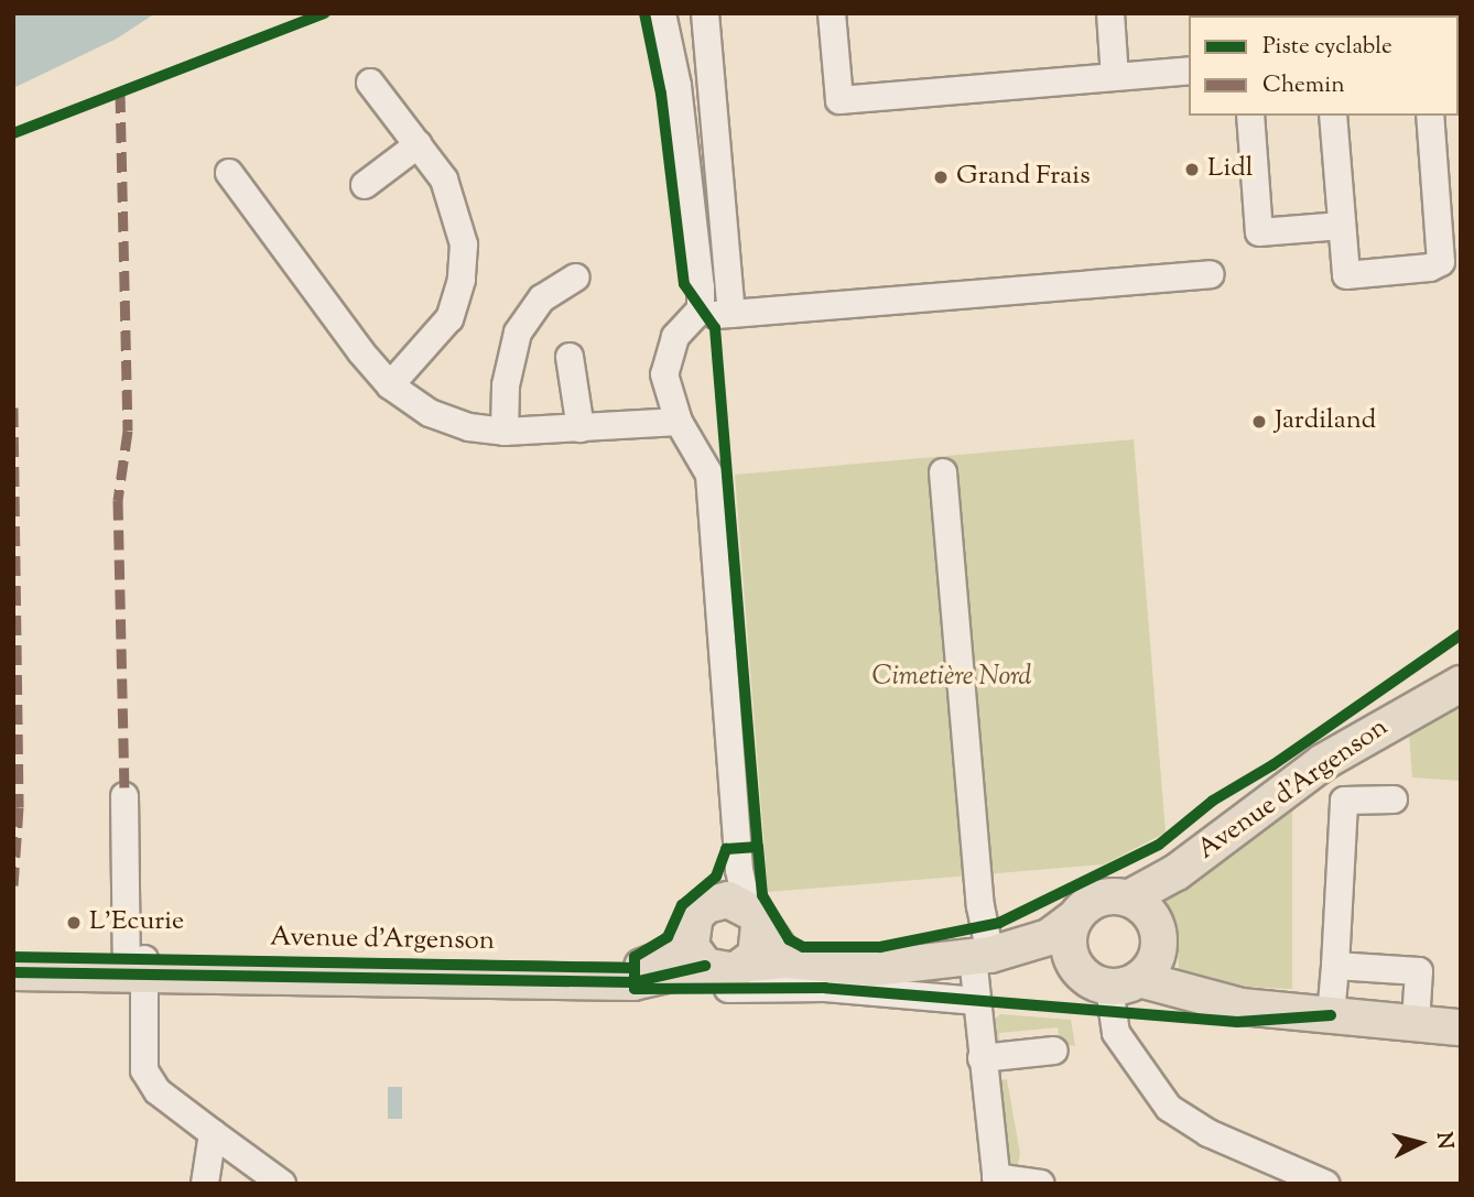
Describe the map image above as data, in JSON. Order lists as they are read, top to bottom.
{
  "streets": {
    "main road": ["Avenue d'Argenson"]
  },
  "parks": ["Cimetière Nord"],
  "places": [
    "Lidl",
    "Grand Frais",
    "Jardiland",
    "L'Ecurie"
  ],
  "legend": ["Piste cyclable", "Chemin"],
  "north": "right"
}
